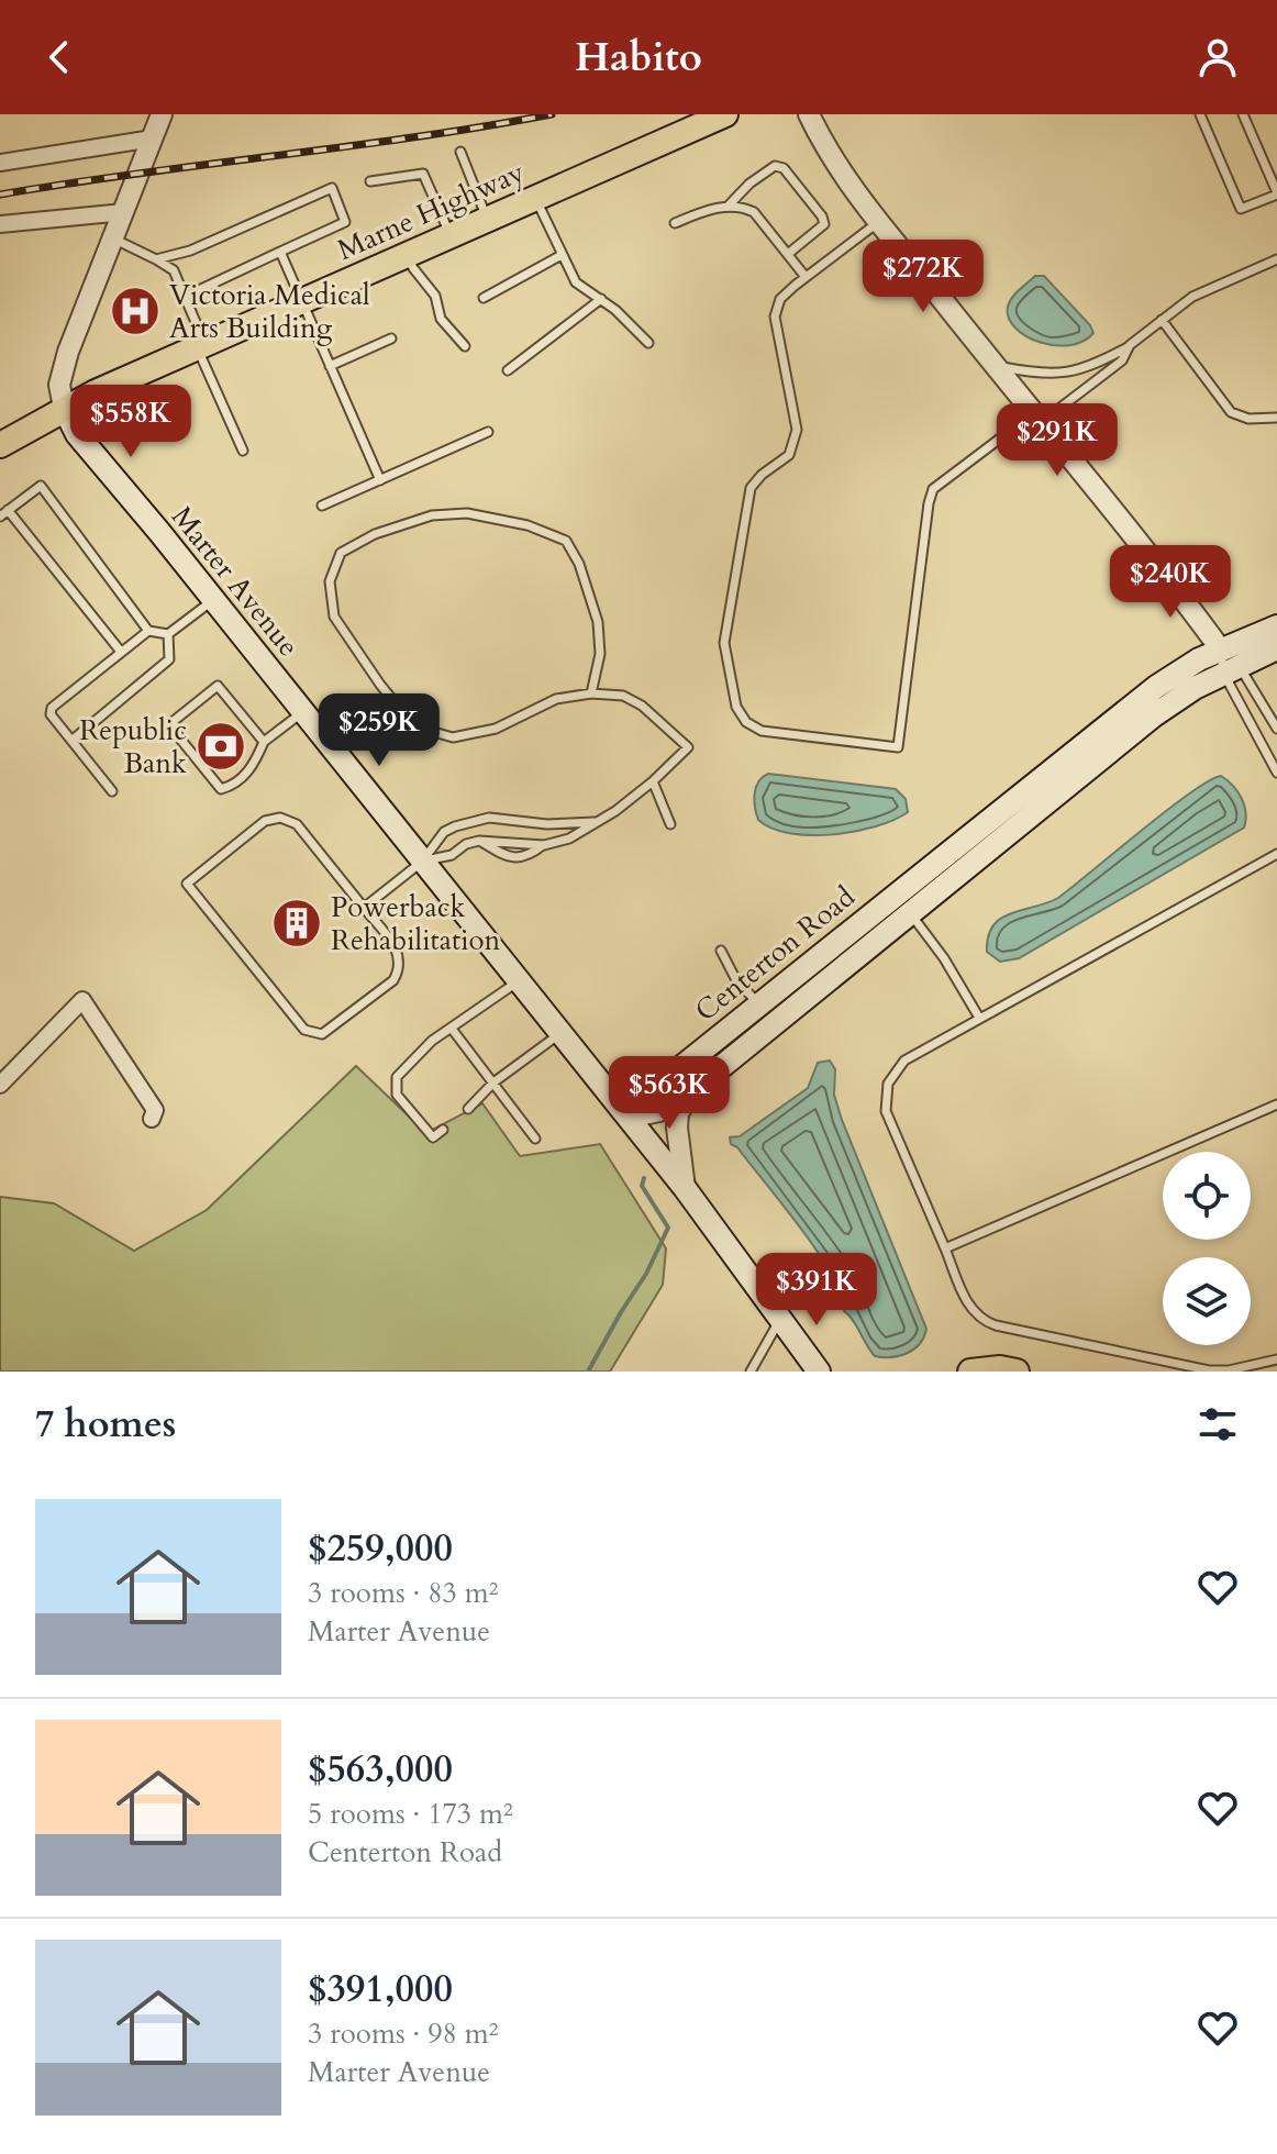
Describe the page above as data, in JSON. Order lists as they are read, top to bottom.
{
  "streets": {
    "main road": ["Marne Highway", "Marter Avenue", "Centerton Road"]
  },
  "crossings": [
    ["Marne Highway", "Marter Avenue"],
    ["Marter Avenue", "Centerton Road"]
  ],
  "places": {
    "hospital": ["Victoria Medical Arts Building"],
    "bank": ["Republic Bank"],
    "building": ["Powerback Rehabilitation"]
  },
  "page": {
    "header": "Habito",
    "price": [
      "$272K",
      "$558K",
      "$291K",
      "$240K",
      "$259K",
      "$563K",
      "$391K"
    ],
    "heading": "7 homes",
    "list": [
      {
        "name": "$259,000",
        "note": "3 rooms · 83 m² · Marter Avenue"
      },
      {
        "name": "$563,000",
        "note": "5 rooms · 173 m² · Centerton Road"
      },
      {
        "name": "$391,000",
        "note": "3 rooms · 98 m² · Marter Avenue"
      }
    ]
  }
}
